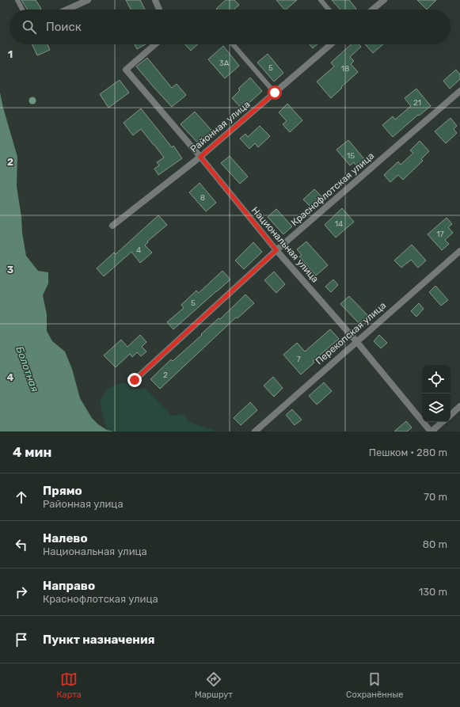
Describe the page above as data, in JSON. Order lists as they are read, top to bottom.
{
  "streets": {
    "street": [
      "Районная улица",
      "Краснофлотская улица",
      "Национальная улица",
      "Перекопская улица"
    ]
  },
  "crossings": [
    ["Районная улица", "Национальная улица"],
    ["Краснофлотская улица", "Национальная улица"],
    ["Национальная улица", "Перекопская улица"]
  ],
  "water": ["Болотная"],
  "house_numbers": [
    "3А",
    "5",
    "18",
    "21",
    "15",
    "8",
    "14",
    "17",
    "4",
    "5",
    "7",
    "2"
  ],
  "page": {
    "search": "Поиск",
    "heading": ["4 мин", "Пешком · 280 m"],
    "list": [
      ["Прямо", "Районная улица", "70 m"],
      ["Налево", "Национальная улица", "80 m"],
      ["Направо", "Краснофлотская улица", "130 m"],
      "Пункт назначения"
    ],
    "nav": ["Карта", "Маршрут", "Сохранённые"]
  },
  "grid": {
    "rows": [
      "1",
      "2",
      "3",
      "4"
    ]
  }
}
